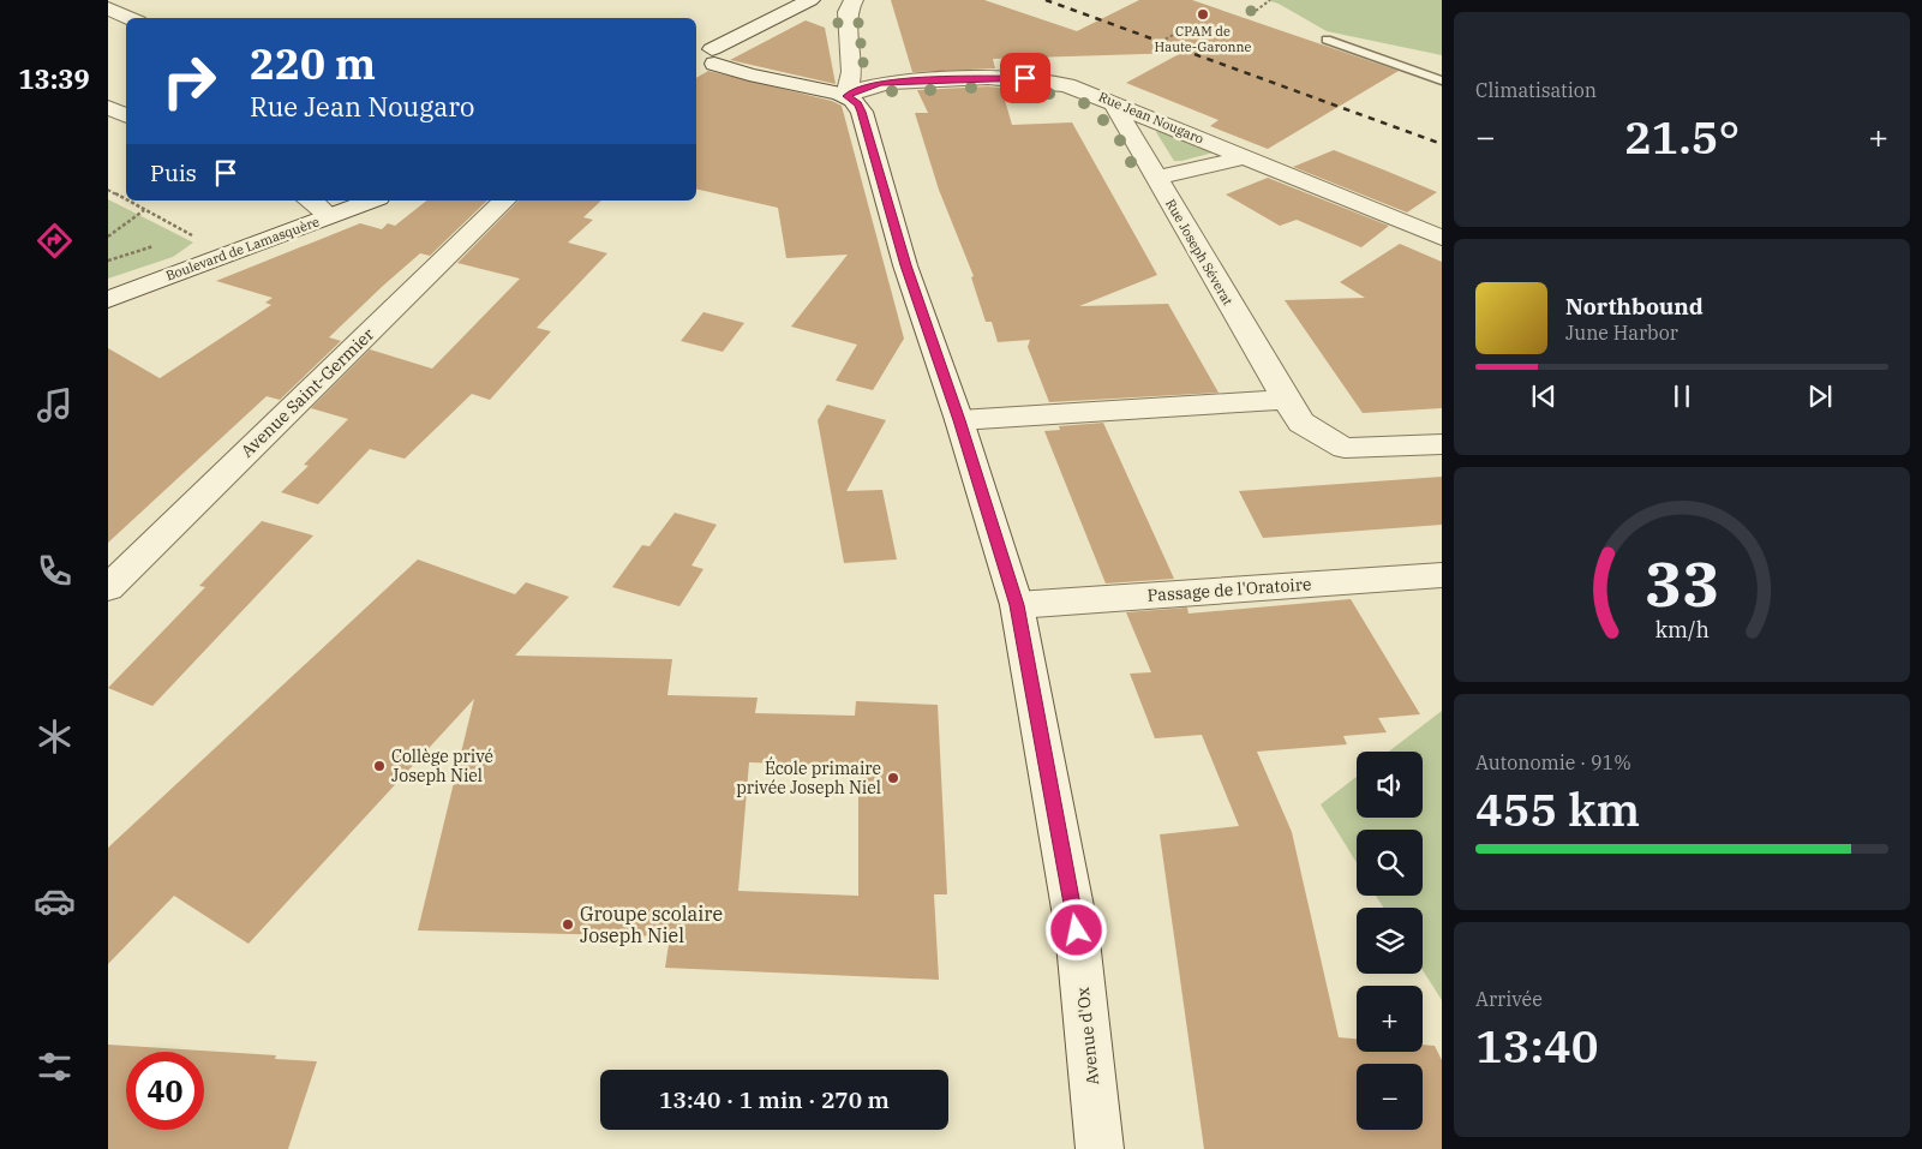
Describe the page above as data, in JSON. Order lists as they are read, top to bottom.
{
  "streets": {
    "street": [
      "Rue Jean Nougaro",
      "Boulevard de Lamasquère",
      "Rue Joseph Séverat",
      "Avenue Saint-Germier",
      "Passage de l'Oratoire",
      "Avenue d'Ox"
    ]
  },
  "crossings": [
    ["Rue Jean Nougaro", "Rue Joseph Séverat"],
    ["Rue Jean Nougaro", "Avenue d'Ox"],
    ["Passage de l'Oratoire", "Avenue d'Ox"]
  ],
  "places": [
    "CPAM de Haute-Garonne",
    "Collège privé Joseph Niel",
    "École primaire privée Joseph Niel",
    "Groupe scolaire Joseph Niel"
  ],
  "page": {
    "tabs": "13:39",
    "tile": [
      "Climatisation",
      ["Autonomie · 91%", "455 km"],
      ["Arrivée", "13:40"]
    ],
    "turn": ["220 m", "Rue Jean Nougaro"],
    "heat": ["−", "21.5°", "+"],
    "then": "Puis",
    "song": ["Northbound", "June Harbor"],
    "map_buttons": ["+", "−"],
    "limit": "40",
    "trip": "13:40 · 1 min · 270 m",
    "gauge": ["33", "km/h"]
  }
}
